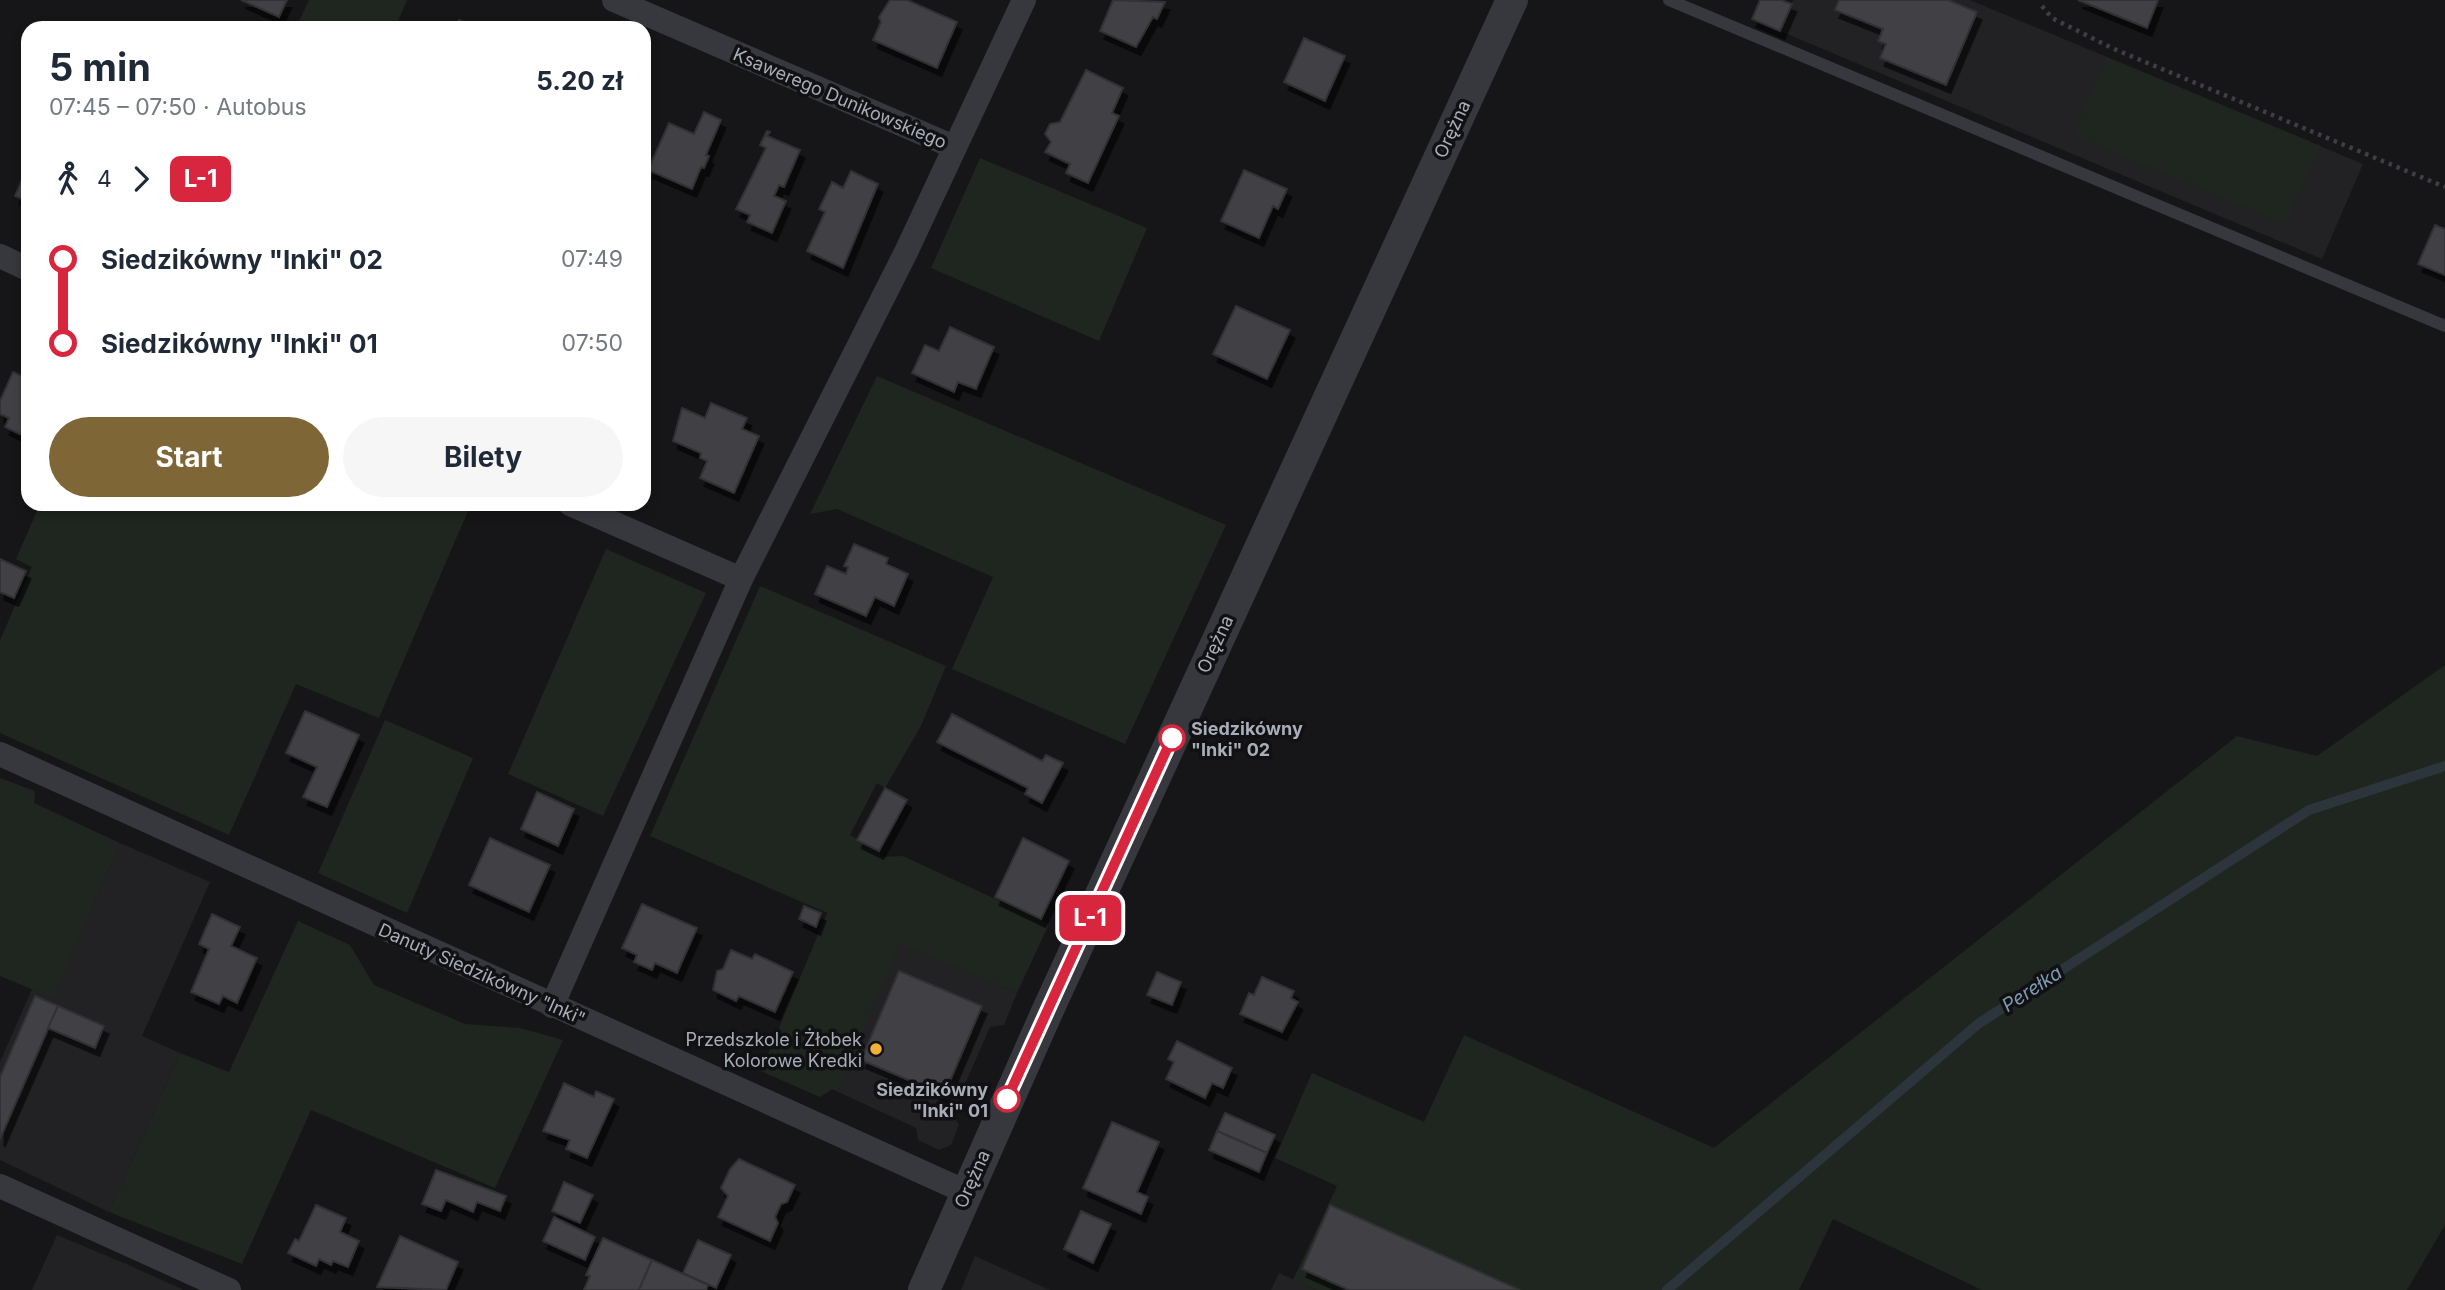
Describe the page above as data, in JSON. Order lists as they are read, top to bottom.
{
  "streets": {
    "street": ["Ksawerego Dunikowskiego", "Orężna", "Danuty Siedzikówny \"Inki\""]
  },
  "crossings": [
    ["Orężna", "Danuty Siedzikówny \"Inki\""]
  ],
  "water": ["Perełka"],
  "places": ["Siedzikówny \"Inki\" 02", "Przedszkole i Żłobek Kolorowe Kredki", "Siedzikówny \"Inki\" 01"],
  "lines": ["bus line L-1"],
  "page": {
    "on_map": "L-1",
    "heading": ["5 min", "07:45 – 07:50 · Autobus", "5.20 zł"],
    "legs": ["4", "L-1"],
    "list": [
      {
        "name": "Siedzikówny \"Inki\" 02",
        "value": "07:49"
      },
      {
        "name": "Siedzikówny \"Inki\" 01",
        "value": "07:50"
      }
    ],
    "buttons": ["Start", "Bilety"]
  }
}
